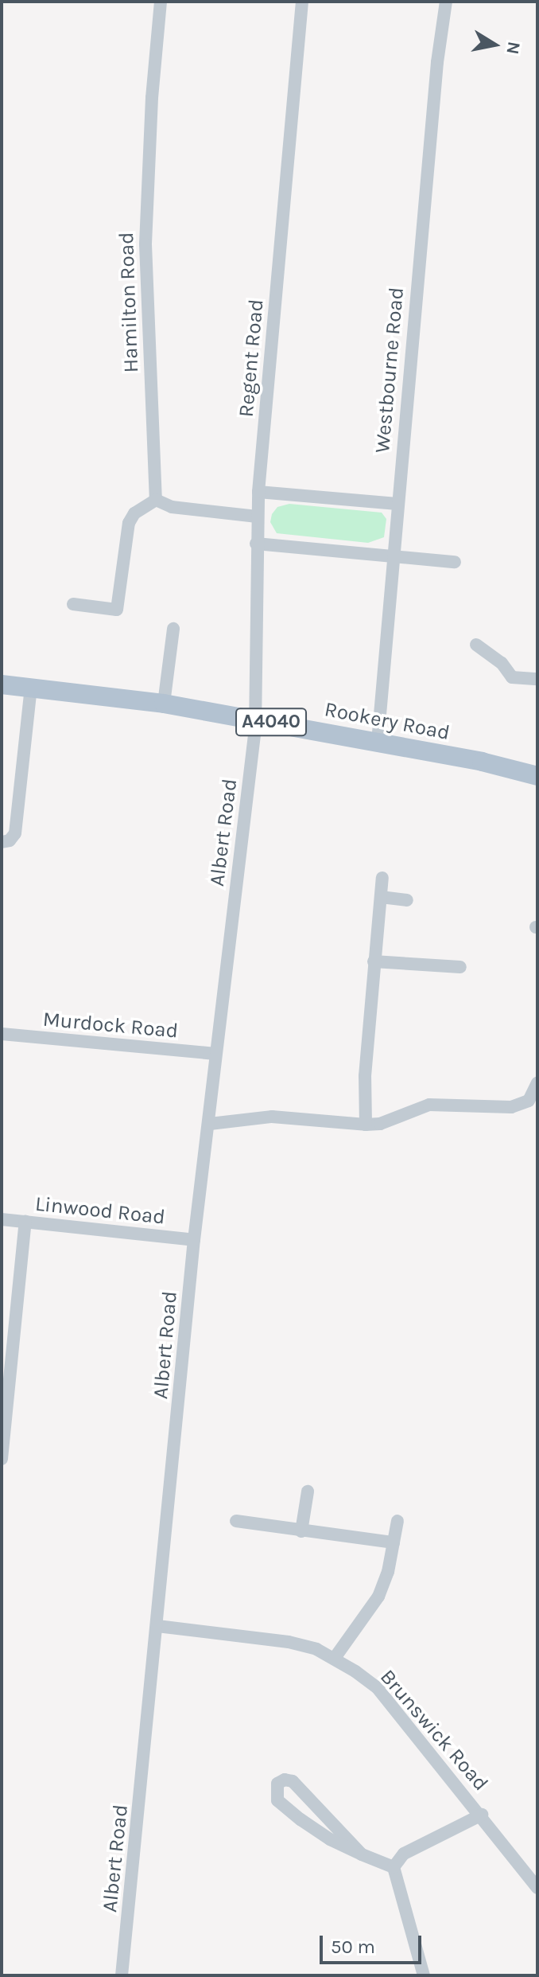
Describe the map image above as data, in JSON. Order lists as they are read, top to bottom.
{
  "streets": {
    "main road": ["Rookery Road", "A4040"],
    "street": [
      "Hamilton Road",
      "Regent Road",
      "Westbourne Road",
      "Albert Road",
      "Murdock Road",
      "Linwood Road",
      "Brunswick Road"
    ]
  },
  "crossings": [
    ["Regent Road", "Rookery Road"],
    ["Regent Road", "Albert Road"],
    ["Westbourne Road", "Rookery Road"],
    ["Rookery Road", "Albert Road"],
    ["Albert Road", "Murdock Road"],
    ["Albert Road", "Linwood Road"],
    ["Albert Road", "Brunswick Road"]
  ],
  "scale_bar": "50 m",
  "north": "right"
}
